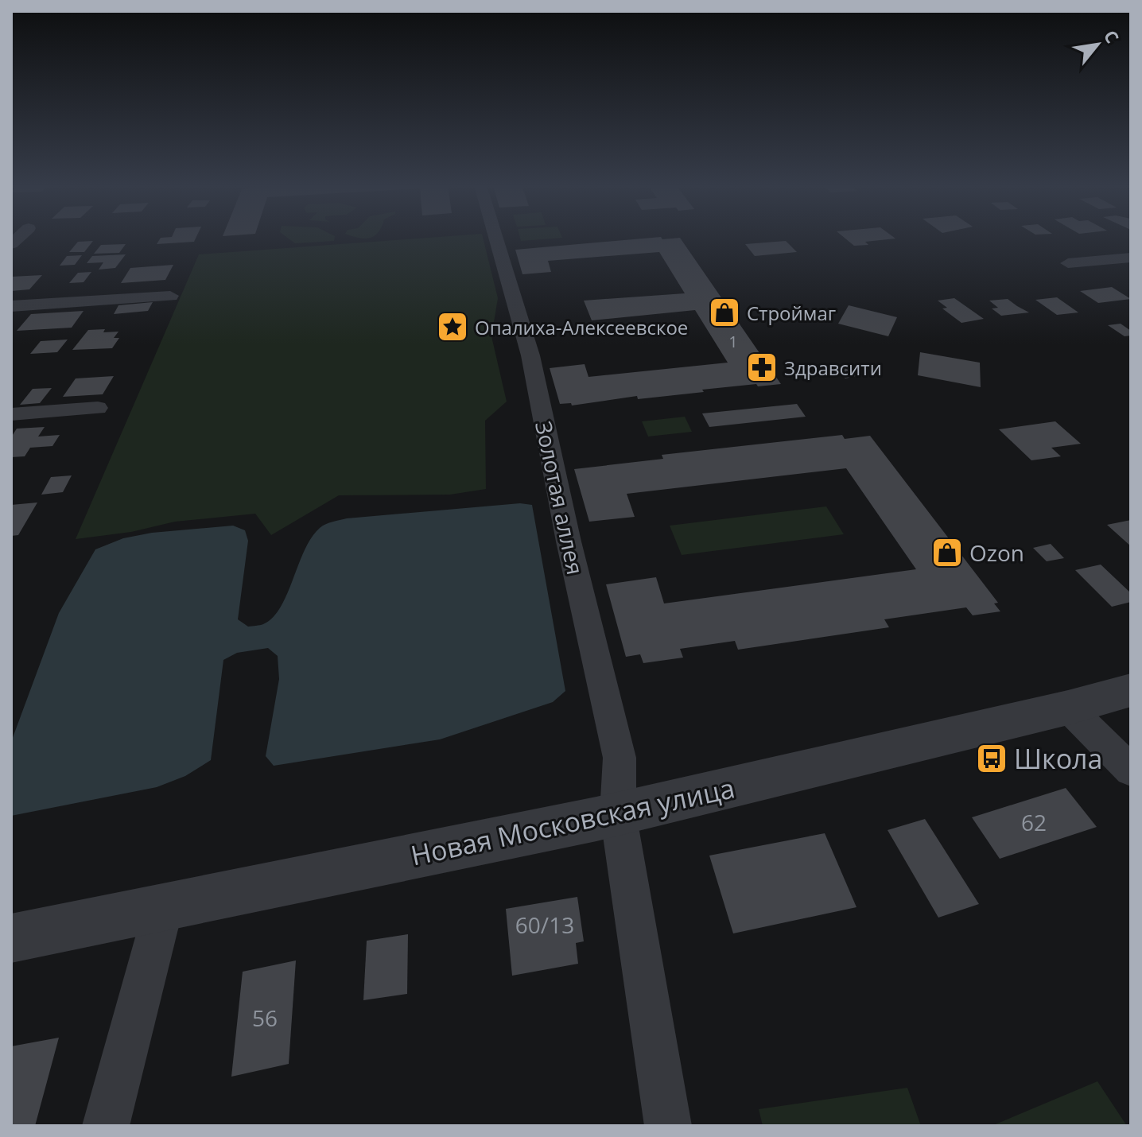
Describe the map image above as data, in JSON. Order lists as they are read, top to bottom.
{
  "streets": {
    "street": ["Золотая аллея", "Новая Московская улица"]
  },
  "crossings": [
    ["Золотая аллея", "Новая Московская улица"]
  ],
  "places": {
    "shop": ["Строймаг", "Ozon"],
    "place": ["Опалиха-Алексеевское"],
    "pharmacy": ["Здравсити"],
    "bus stop": ["Школа"]
  },
  "house_numbers": [
    "1",
    "62",
    "60/13",
    "56"
  ],
  "north": "top right"
}
